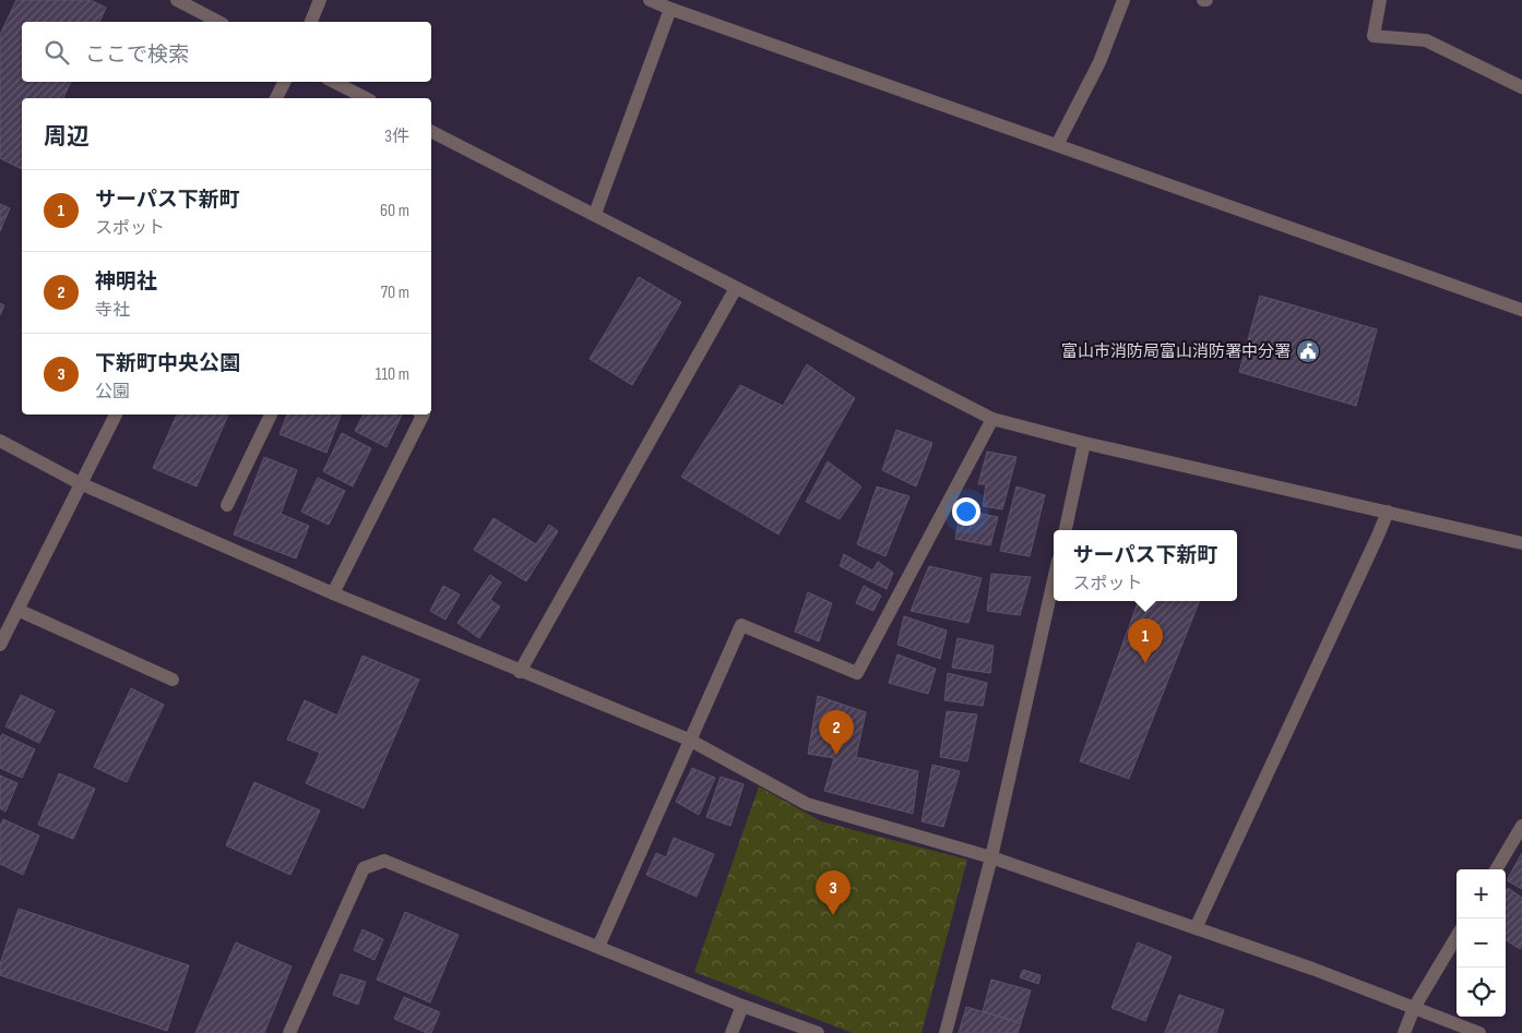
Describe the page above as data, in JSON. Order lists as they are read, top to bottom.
{
  "places": {
    "public building": ["富山市消防局富山消防署中分署"]
  },
  "page": {
    "search": "ここで検索",
    "heading": ["周辺", "3件"],
    "list": [
      {
        "mark": "1",
        "name": "サーパス下新町",
        "note": "スポット",
        "value": "60 m"
      },
      {
        "mark": "2",
        "name": "神明社",
        "note": "寺社",
        "value": "70 m"
      },
      {
        "mark": "3",
        "name": "下新町中央公園",
        "note": "公園",
        "value": "110 m"
      }
    ],
    "popup": ["サーパス下新町", "スポット"],
    "pins": ["1", "2", "3"],
    "map_buttons": ["+", "−"]
  }
}
